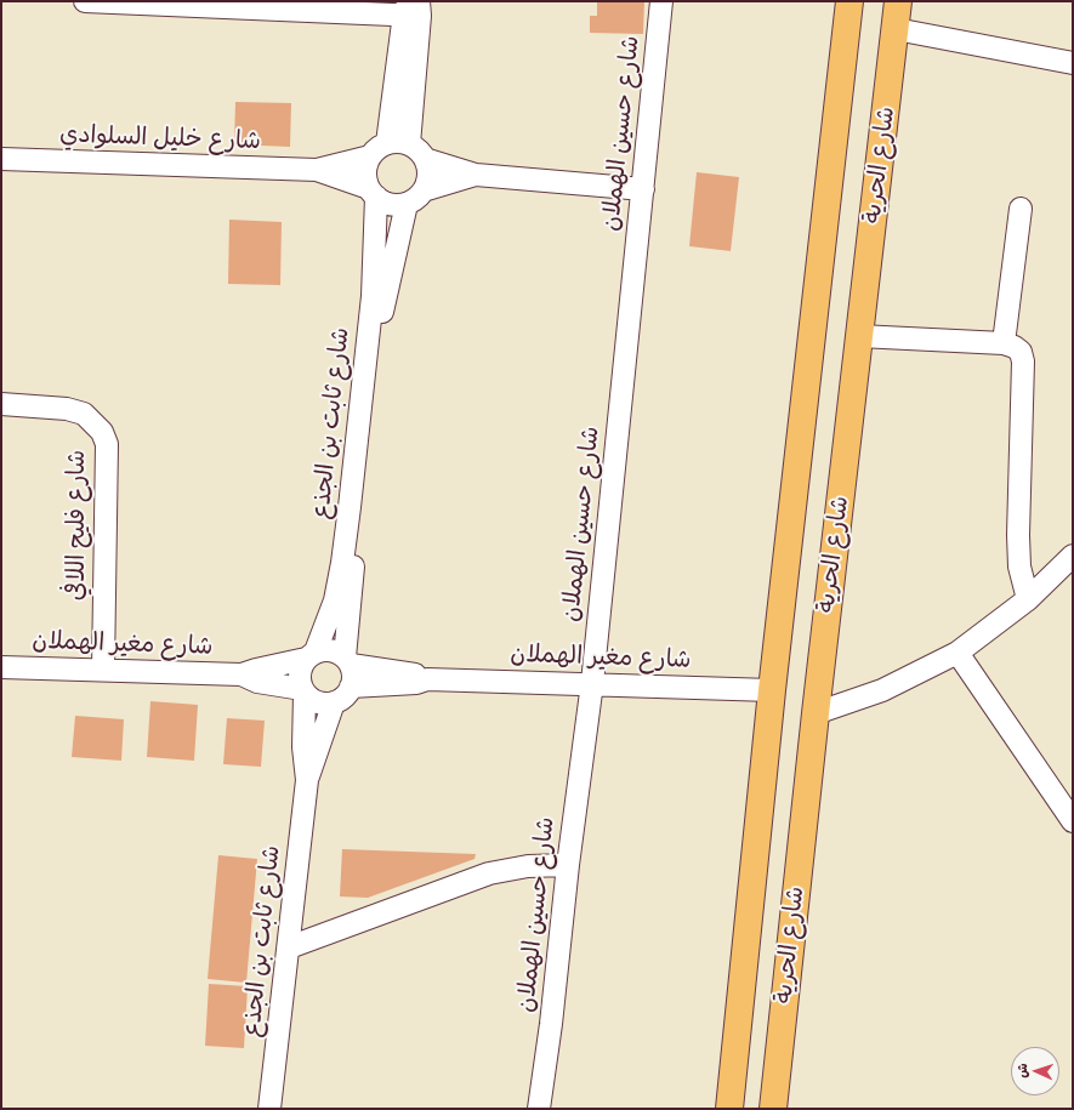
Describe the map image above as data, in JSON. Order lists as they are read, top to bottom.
{
  "streets": {
    "highway": ["شارع الحرية"],
    "street": [
      "شارع حسين الهملان",
      "شارع خليل السلوادي",
      "شارع ثابت بن الجذع",
      "شارع فليح اللافي",
      "شارع مغير الهملان"
    ]
  },
  "crossings": [
    ["شارع حسين الهملان", "شارع مغير الهملان"],
    ["شارع خليل السلوادي", "شارع ثابت بن الجذع"],
    ["شارع الحرية", "شارع مغير الهملان"],
    ["شارع ثابت بن الجذع", "شارع مغير الهملان"],
    ["شارع فليح اللافي", "شارع مغير الهملان"]
  ],
  "north": "left"
}
